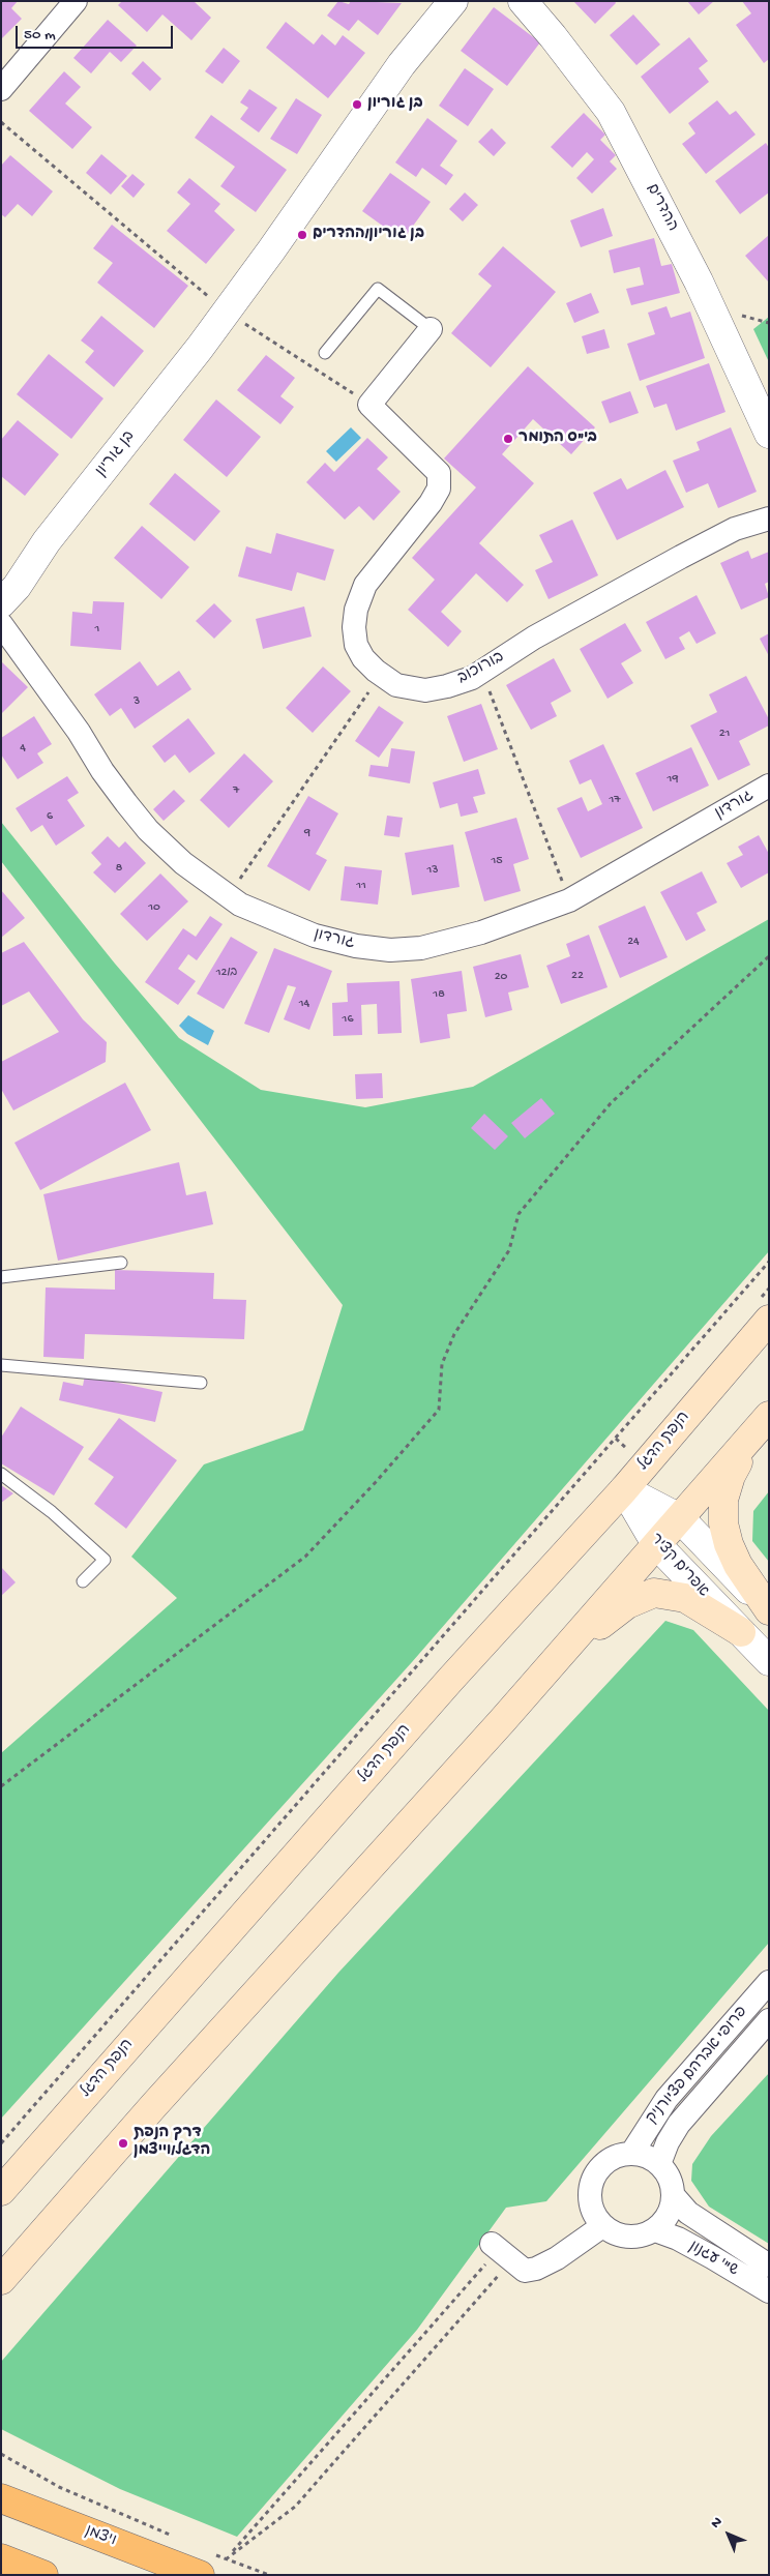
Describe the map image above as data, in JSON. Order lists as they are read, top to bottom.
{
  "streets": {
    "main road": ["הנפת הדגל", "ויצמן"],
    "street": [
      "ההדרים",
      "בן גוריון",
      "בורוכוב",
      "גורדון",
      "אפרים קציר",
      "פרופ' אברהם פצ'ורניק",
      "ש\"י עגנון"
    ]
  },
  "crossings": [
    ["הנפת הדגל", "אפרים קציר"],
    ["פרופ' אברהם פצ'ורניק", "ש\"י עגנון"]
  ],
  "places": [
    "בן גוריון",
    "בן גוריון/ההדרים",
    "בי\"ס התומר",
    "דרך הנפת הדגל/וייצמן"
  ],
  "house_numbers": [
    "1",
    "3",
    "21",
    "4",
    "19",
    "7",
    "17",
    "6",
    "9",
    "15",
    "8",
    "13",
    "11",
    "10",
    "24",
    "12/ב",
    "22",
    "20",
    "18",
    "14",
    "16"
  ],
  "scale_bar": "50 m",
  "north": "top left"
}
